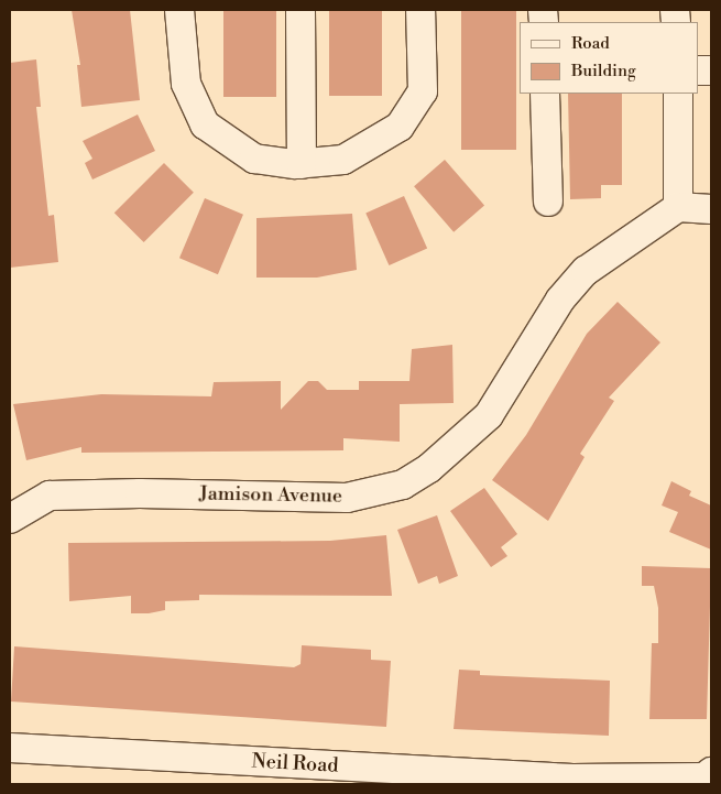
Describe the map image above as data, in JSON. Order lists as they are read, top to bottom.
{
  "streets": {
    "street": ["Jamison Avenue", "Neil Road"]
  },
  "legend": ["Road", "Building"]
}
